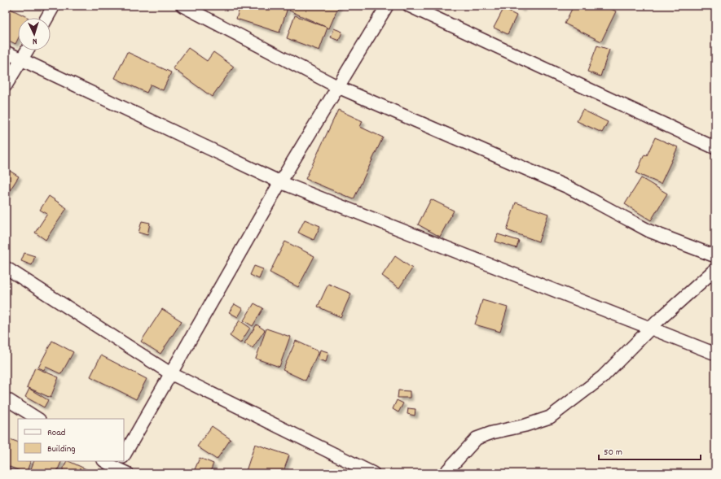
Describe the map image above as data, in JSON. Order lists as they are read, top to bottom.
{
  "legend": ["Road", "Building"],
  "scale_bar": "50 m",
  "north": "bottom"
}
